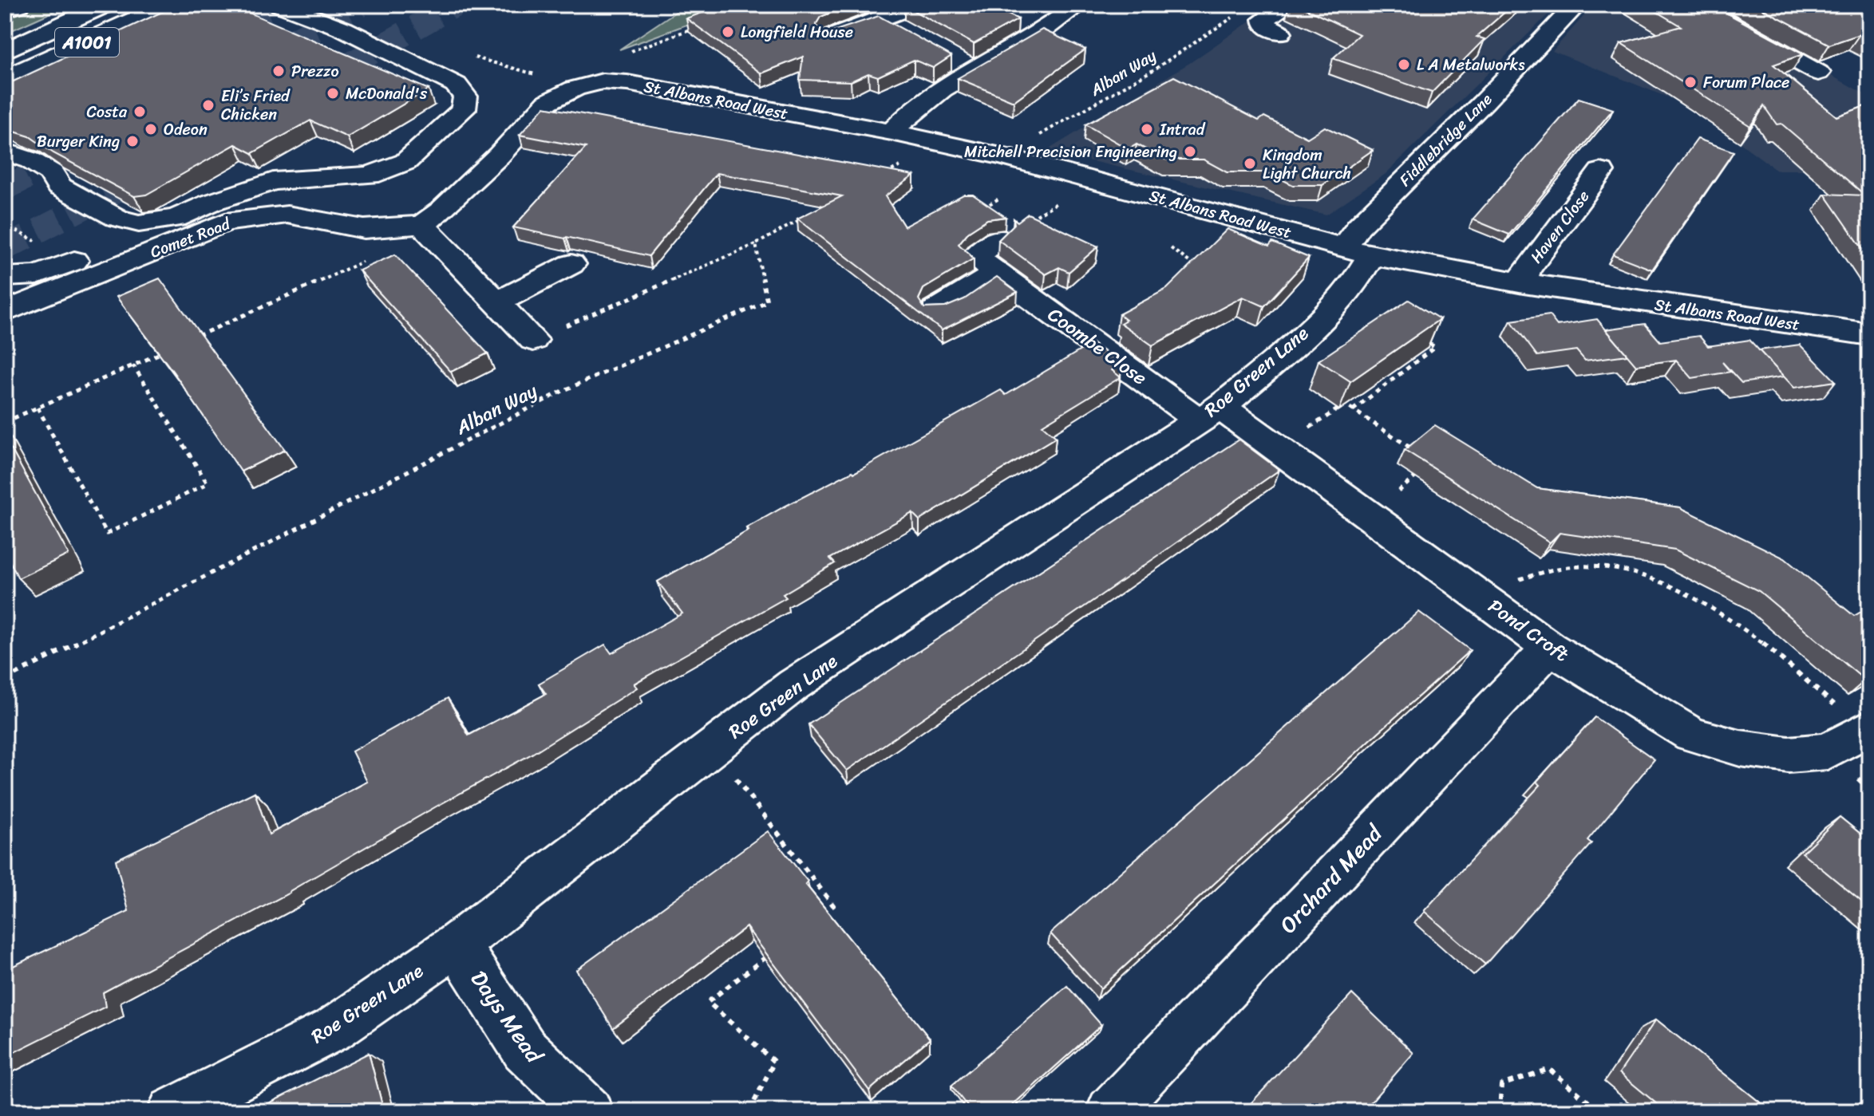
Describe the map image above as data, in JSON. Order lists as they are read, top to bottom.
{
  "streets": {
    "street": [
      "A1001",
      "St Albans Road West",
      "Fiddlebridge Lane",
      "Haven Close",
      "Comet Road",
      "Coombe Close",
      "Roe Green Lane",
      "Pond Croft",
      "Orchard Mead",
      "Days Mead"
    ],
    "path": ["Alban Way"]
  },
  "crossings": [
    ["Alban Way", "St Albans Road West"],
    ["St Albans Road West", "Fiddlebridge Lane"],
    ["St Albans Road West", "Haven Close"],
    ["St Albans Road West", "Roe Green Lane"],
    ["Fiddlebridge Lane", "Roe Green Lane"],
    ["Coombe Close", "Roe Green Lane"],
    ["Coombe Close", "Pond Croft"],
    ["Roe Green Lane", "Pond Croft"],
    ["Roe Green Lane", "Days Mead"],
    ["Pond Croft", "Orchard Mead"]
  ],
  "places": [
    "Longfield House",
    "L A Metalworks",
    "Prezzo",
    "Forum Place",
    "McDonald's",
    "Eli’s Fried Chicken",
    "Costa",
    "Odeon",
    "Intrad",
    "Burger King",
    "Mitchell Precision Engineering",
    "Kingdom Light Church"
  ]
}
